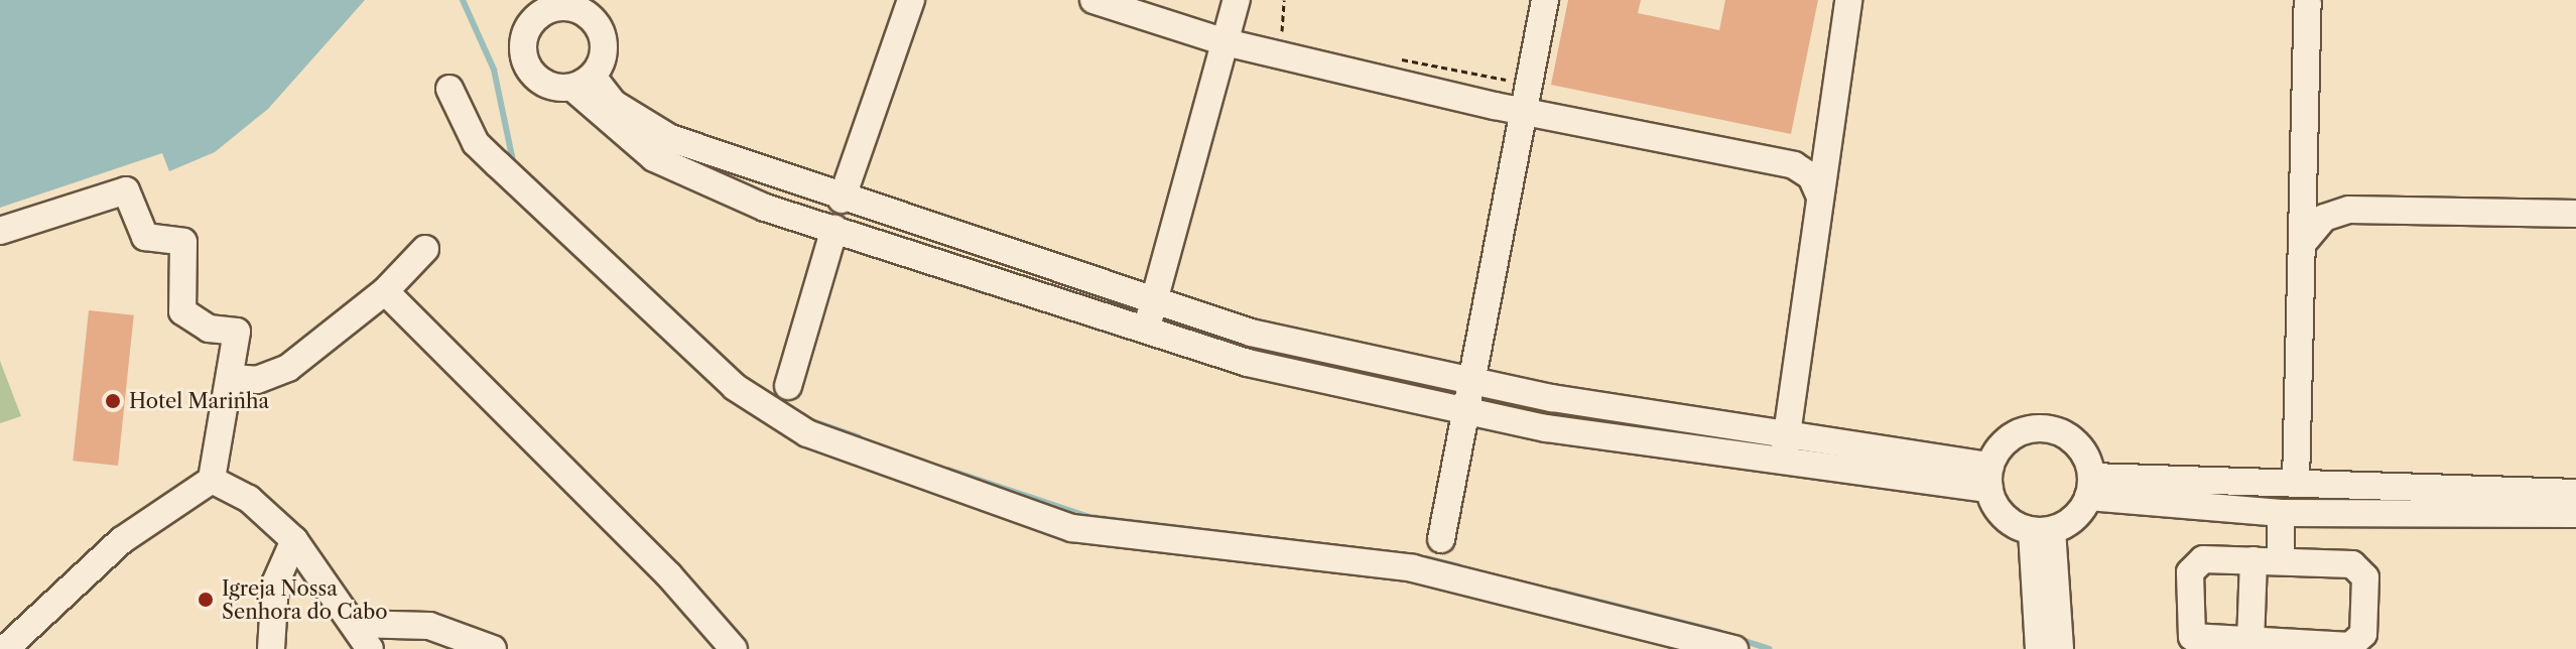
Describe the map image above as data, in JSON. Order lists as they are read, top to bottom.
{
  "places": ["Hotel Marinha", "Igreja Nossa Senhora do Cabo"]
}
